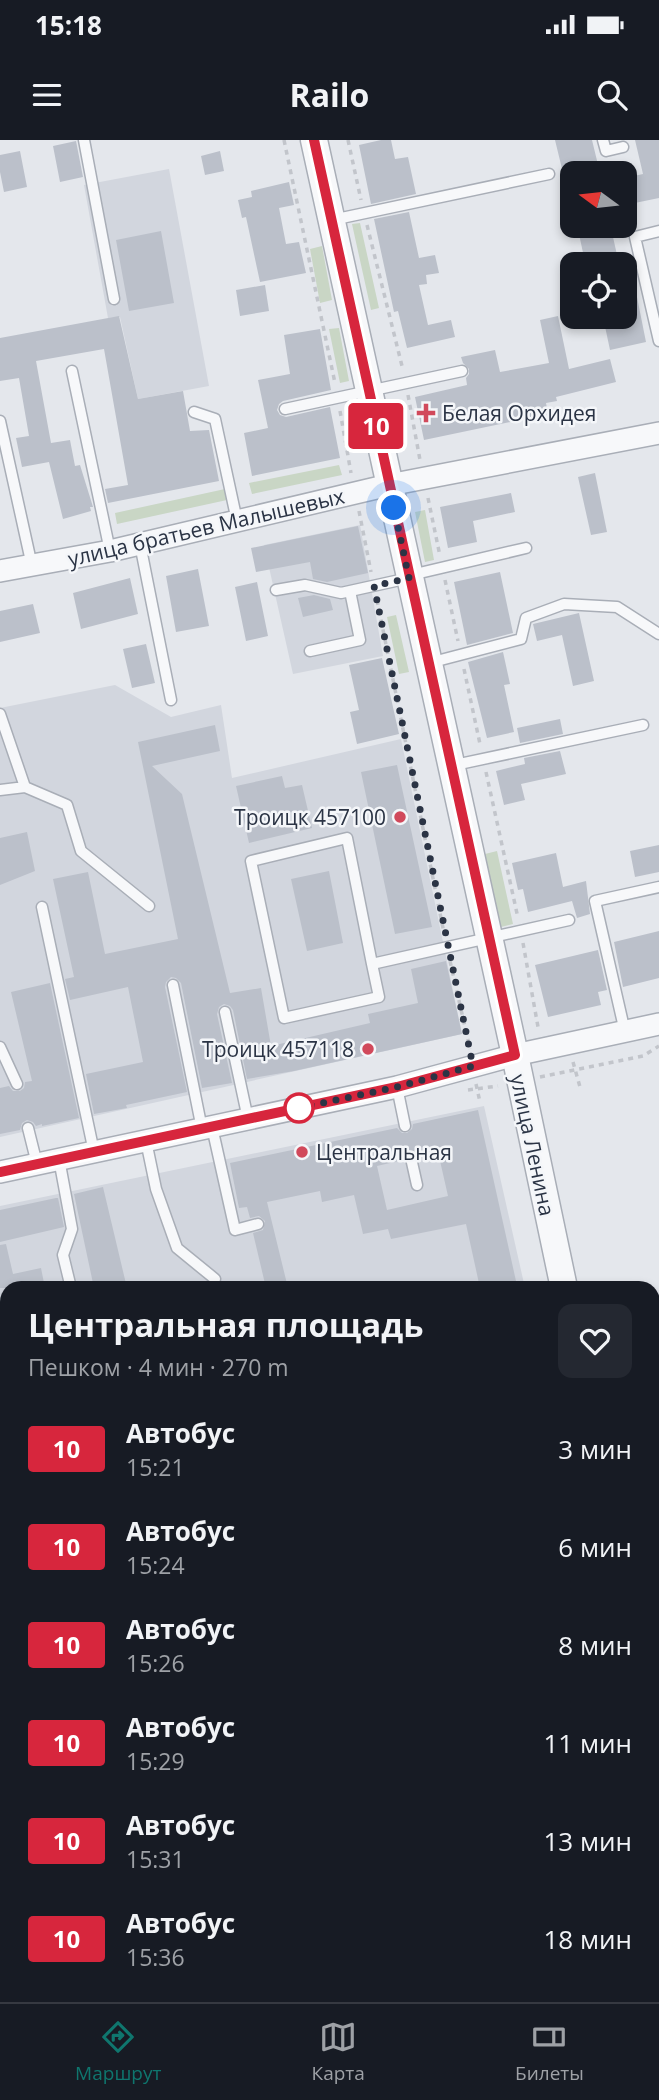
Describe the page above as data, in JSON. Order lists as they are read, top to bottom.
{
  "streets": {
    "street": ["улица братьев Малышевых", "улица Ленина"]
  },
  "crossings": [
    ["улица братьев Малышевых", "улица Ленина"]
  ],
  "places": {
    "health": ["Белая Орхидея"],
    "other": ["Троицк 457100", "Троицк 457118", "Центральная"]
  },
  "lines": ["bus line 10"],
  "north": "left",
  "page": {
    "status": "15:18",
    "header": "Railo",
    "on_map": "10",
    "heading": ["Центральная площадь", "Пешком · 4 мин · 270 m"],
    "list": [
      {
        "mark": "10",
        "name": "Автобус",
        "note": "15:21",
        "value": "3 мин"
      },
      {
        "mark": "10",
        "name": "Автобус",
        "note": "15:24",
        "value": "6 мин"
      },
      {
        "mark": "10",
        "name": "Автобус",
        "note": "15:26",
        "value": "8 мин"
      },
      {
        "mark": "10",
        "name": "Автобус",
        "note": "15:29",
        "value": "11 мин"
      },
      {
        "mark": "10",
        "name": "Автобус",
        "note": "15:31",
        "value": "13 мин"
      },
      {
        "mark": "10",
        "name": "Автобус",
        "note": "15:36",
        "value": "18 мин"
      }
    ],
    "tabs": ["Маршрут", "Карта", "Билеты"]
  }
}
